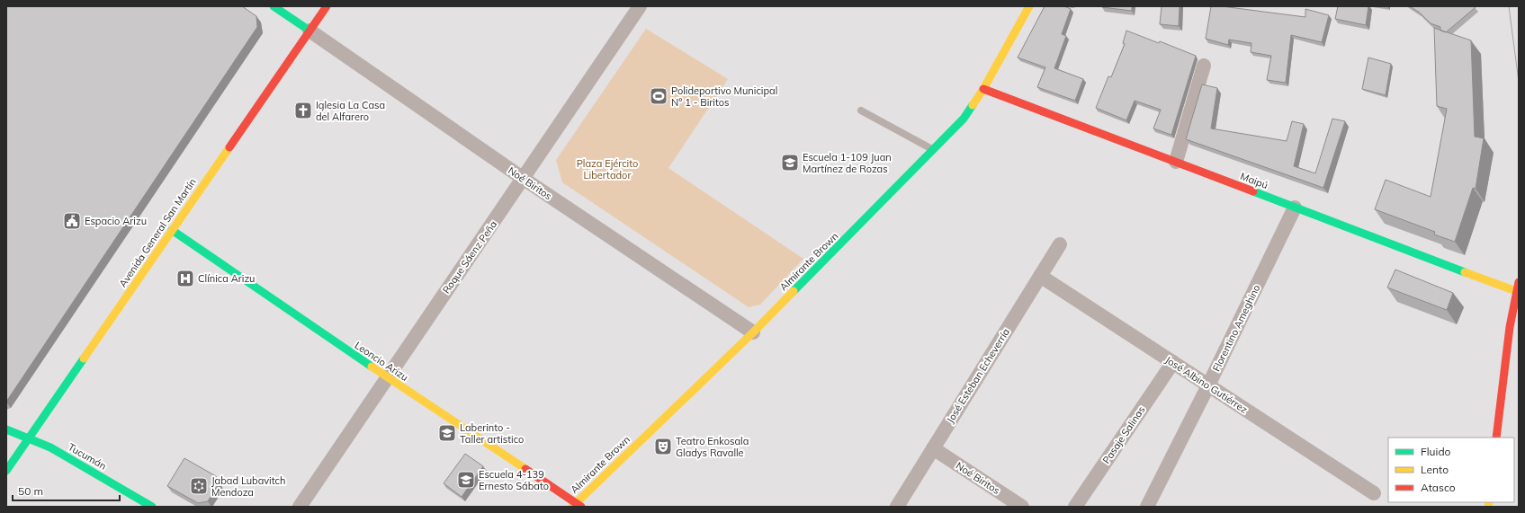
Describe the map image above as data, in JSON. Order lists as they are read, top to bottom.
{
  "streets": {
    "street": [
      "Maipú",
      "Noé Biritos",
      "Avenida General San Martín",
      "Roque Sáenz Peña",
      "Almirante Brown",
      "Florentino Ameghino",
      "Leoncio Arizu",
      "José Esteban Echeverría",
      "José Albino Gutiérrez",
      "Pasaje Salinas",
      "Tucumán"
    ]
  },
  "crossings": [
    ["Maipú", "Almirante Brown"],
    ["Maipú", "Florentino Ameghino"],
    ["Noé Biritos", "Avenida General San Martín"],
    ["Noé Biritos", "Roque Sáenz Peña"],
    ["Noé Biritos", "Almirante Brown"],
    ["Noé Biritos", "José Esteban Echeverría"],
    ["Avenida General San Martín", "Leoncio Arizu"],
    ["Avenida General San Martín", "Tucumán"],
    ["Roque Sáenz Peña", "Leoncio Arizu"],
    ["Almirante Brown", "Leoncio Arizu"],
    ["Florentino Ameghino", "José Albino Gutiérrez"],
    ["José Esteban Echeverría", "José Albino Gutiérrez"],
    ["José Albino Gutiérrez", "Pasaje Salinas"]
  ],
  "parks": ["Plaza Ejército Libertador"],
  "places": {
    "sports": ["Polideportivo Municipal N° 1 - Biritos"],
    "church": ["Iglesia La Casa del Alfarero"],
    "school or university": ["Escuela 1-109 Juan Martínez de Rozas", "Laberinto - Taller artistico", "Escuela 4-139 Ernesto Sábato"],
    "public building": ["Espacio Arizu"],
    "hospital": ["Clínica Arizu"],
    "theatre": ["Teatro Enkosala Gladys Ravalle"],
    "synagogue": ["Jabad Lubavitch Mendoza"]
  },
  "legend": ["Fluido", "Lento", "Atasco"],
  "scale_bar": "50 m"
}
